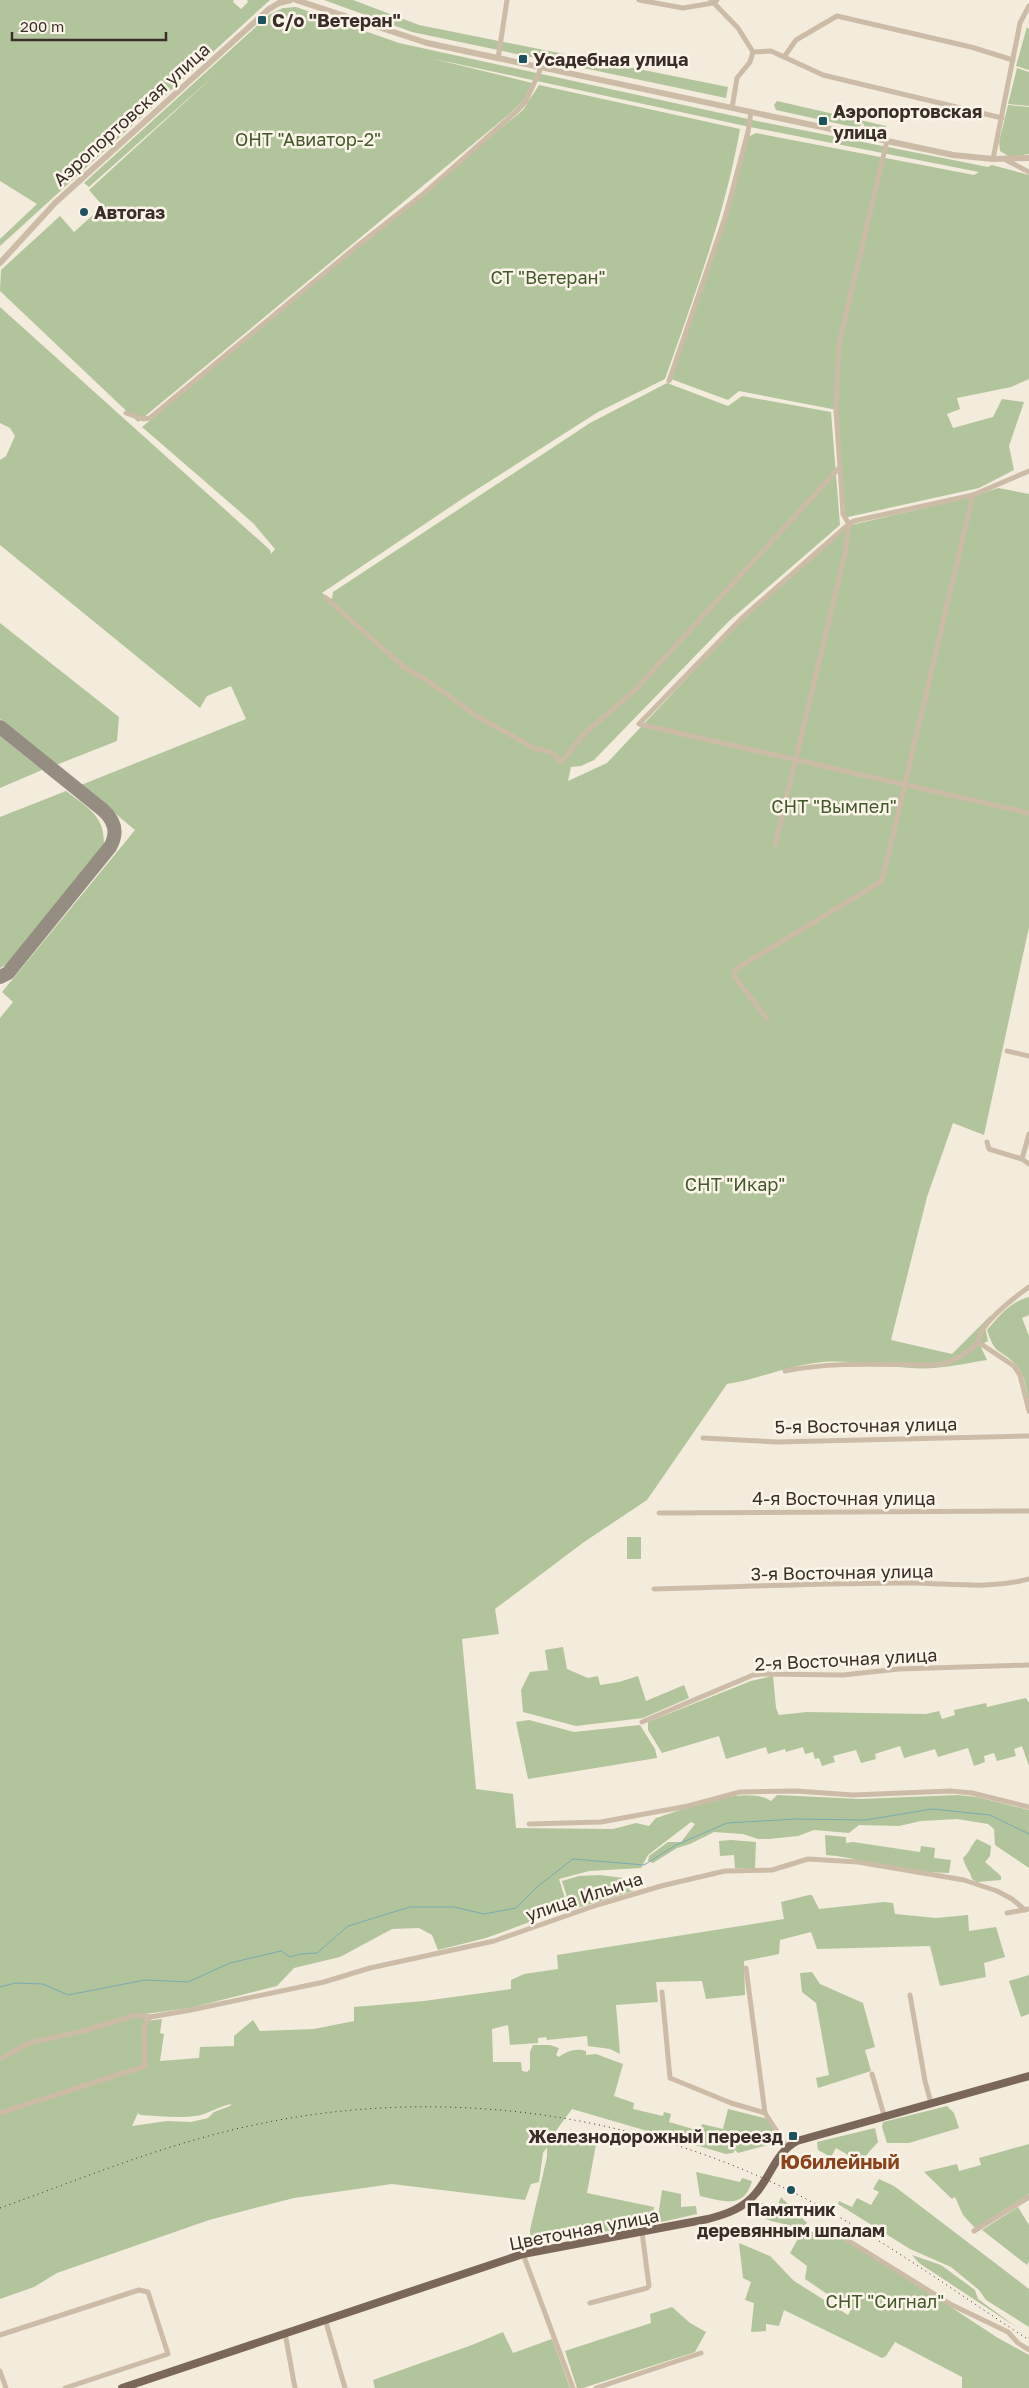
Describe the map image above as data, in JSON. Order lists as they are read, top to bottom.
{
  "streets": {
    "main road": ["Цветочная улица"],
    "street": [
      "Аэропортовская улица",
      "5-я Восточная улица",
      "4-я Восточная улица",
      "3-я Восточная улица",
      "2-я Восточная улица",
      "улица Ильича"
    ]
  },
  "districts": ["Юбилейный"],
  "parks": [
    "ОНТ \"Авиатор-2\"",
    "СТ \"Ветеран\"",
    "СНТ \"Вымпел\"",
    "СНТ \"Икар\"",
    "СНТ \"Сигнал\""
  ],
  "places": {
    "transit": [
      "С/о \"Ветеран\"",
      "Усадебная улица",
      "Аэропортовская улица",
      "Железнодорожный переезд"
    ],
    "other": ["Автогаз", "Памятник деревянным шпалам"]
  },
  "scale_bar": "200 m"
}
